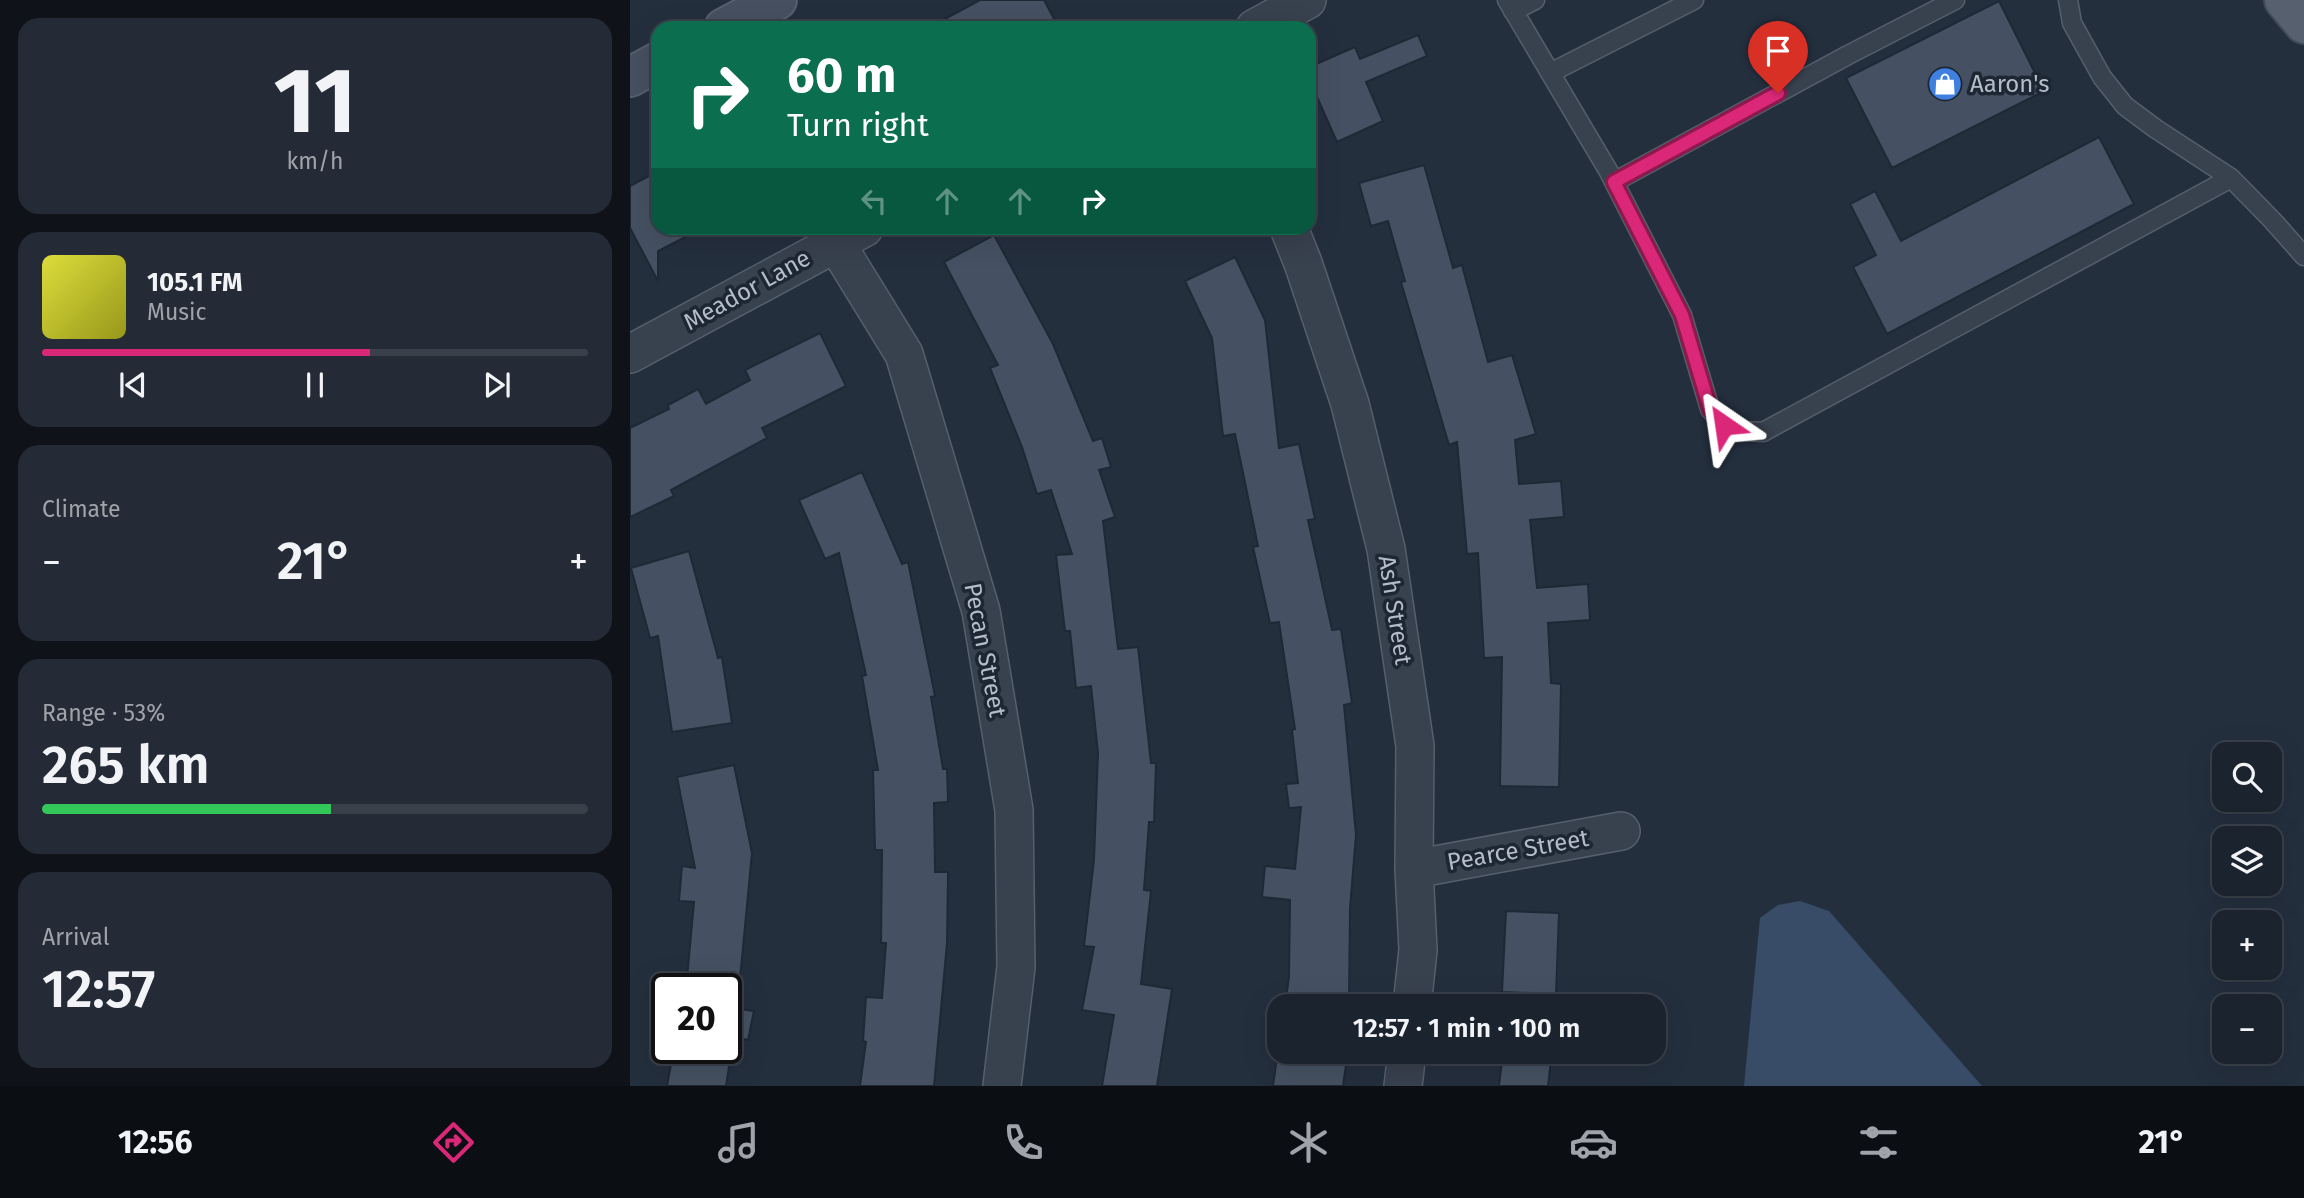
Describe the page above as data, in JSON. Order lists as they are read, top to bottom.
{
  "streets": {
    "street": [
      "Meador Lane",
      "Ash Street",
      "Pecan Street",
      "Pearce Street"
    ]
  },
  "crossings": [
    ["Meador Lane", "Pecan Street"],
    ["Ash Street", "Pearce Street"]
  ],
  "places": {
    "shop": ["Aaron's"]
  },
  "page": {
    "tile": [
      ["11", "km/h"],
      "Climate",
      ["Range · 53%", "265 km"],
      ["Arrival", "12:57"]
    ],
    "turn": ["60 m", "Turn right"],
    "song": ["105.1 FM", "Music"],
    "heat": ["−", "21°", "+"],
    "map_buttons": ["+", "−"],
    "limit": "20",
    "trip": "12:57 · 1 min · 100 m",
    "tabs": ["12:56", "21°"]
  }
}
